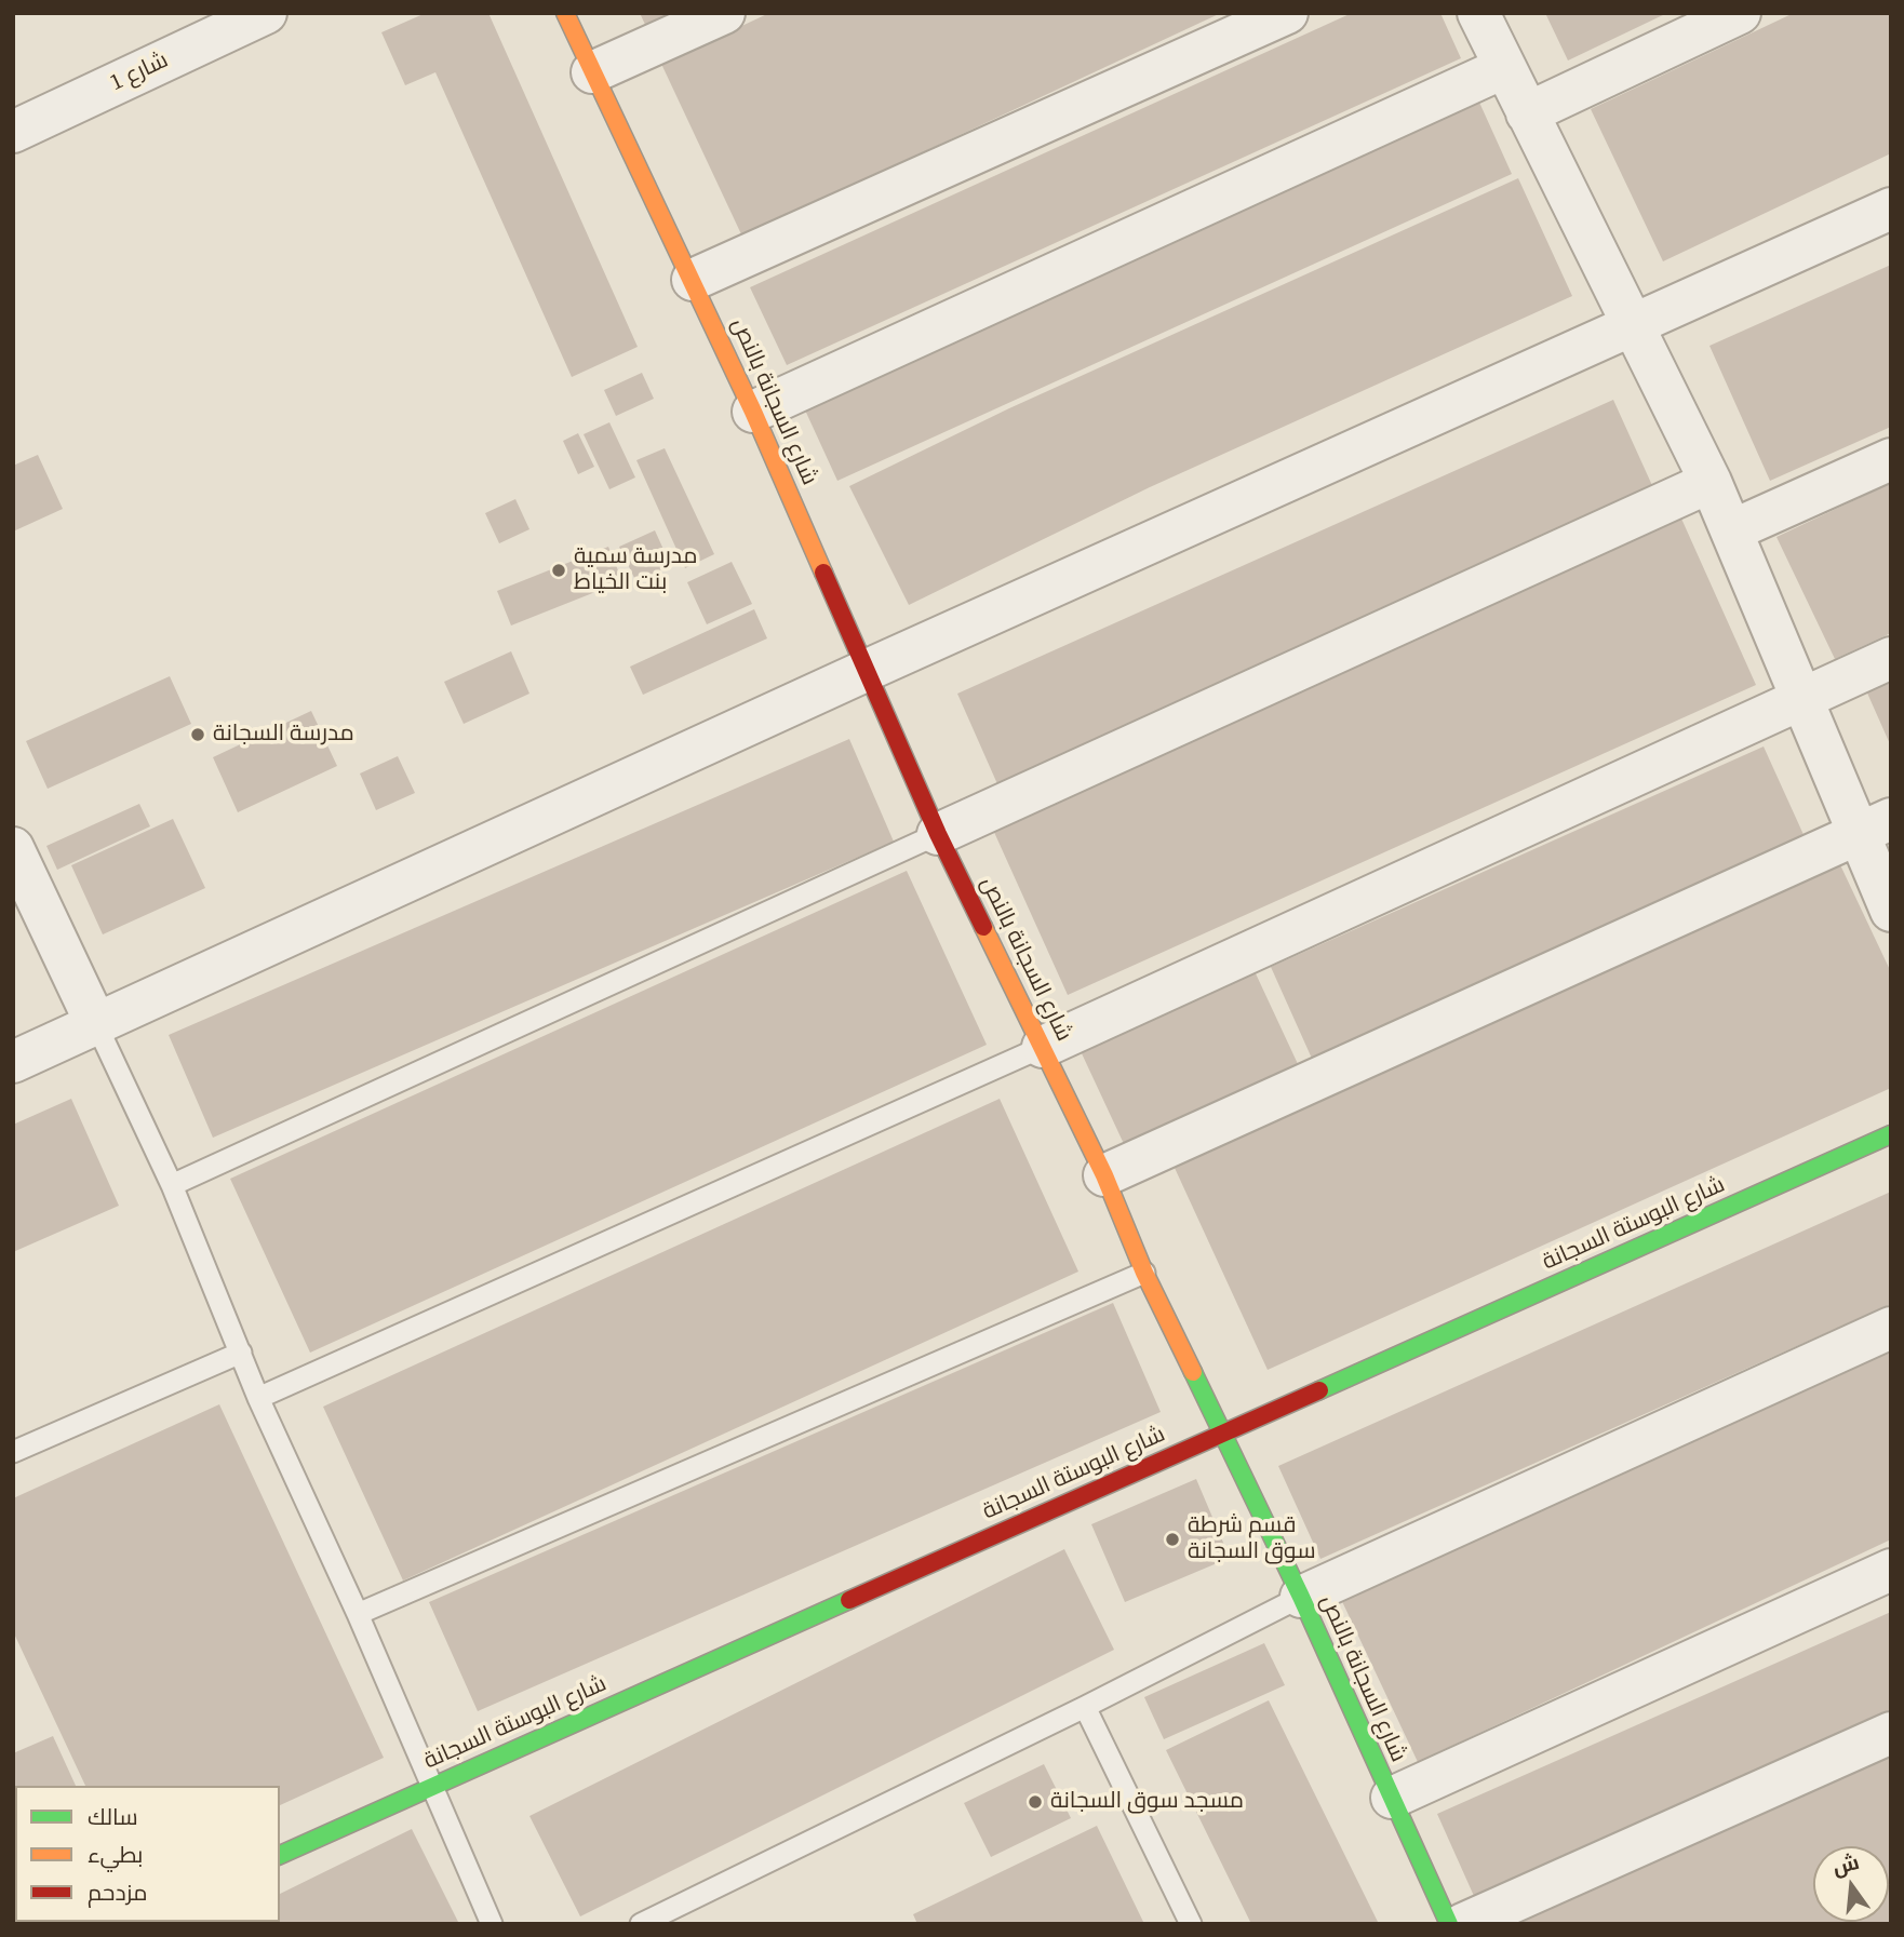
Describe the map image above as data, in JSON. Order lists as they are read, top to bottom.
{
  "streets": {
    "street": ["شارع 1", "شارع السجانة بالنص", "شارع البوستة السجانة"]
  },
  "crossings": [
    ["شارع السجانة بالنص", "شارع البوستة السجانة"]
  ],
  "places": [
    "مدرسة سمية بنت الخياط",
    "مدرسة السجانة",
    "قسم شرطة سوق السجانة",
    "مسجد سوق السجانة"
  ],
  "legend": ["سالك", "بطيء", "مزدحم"],
  "north": "top"
}
